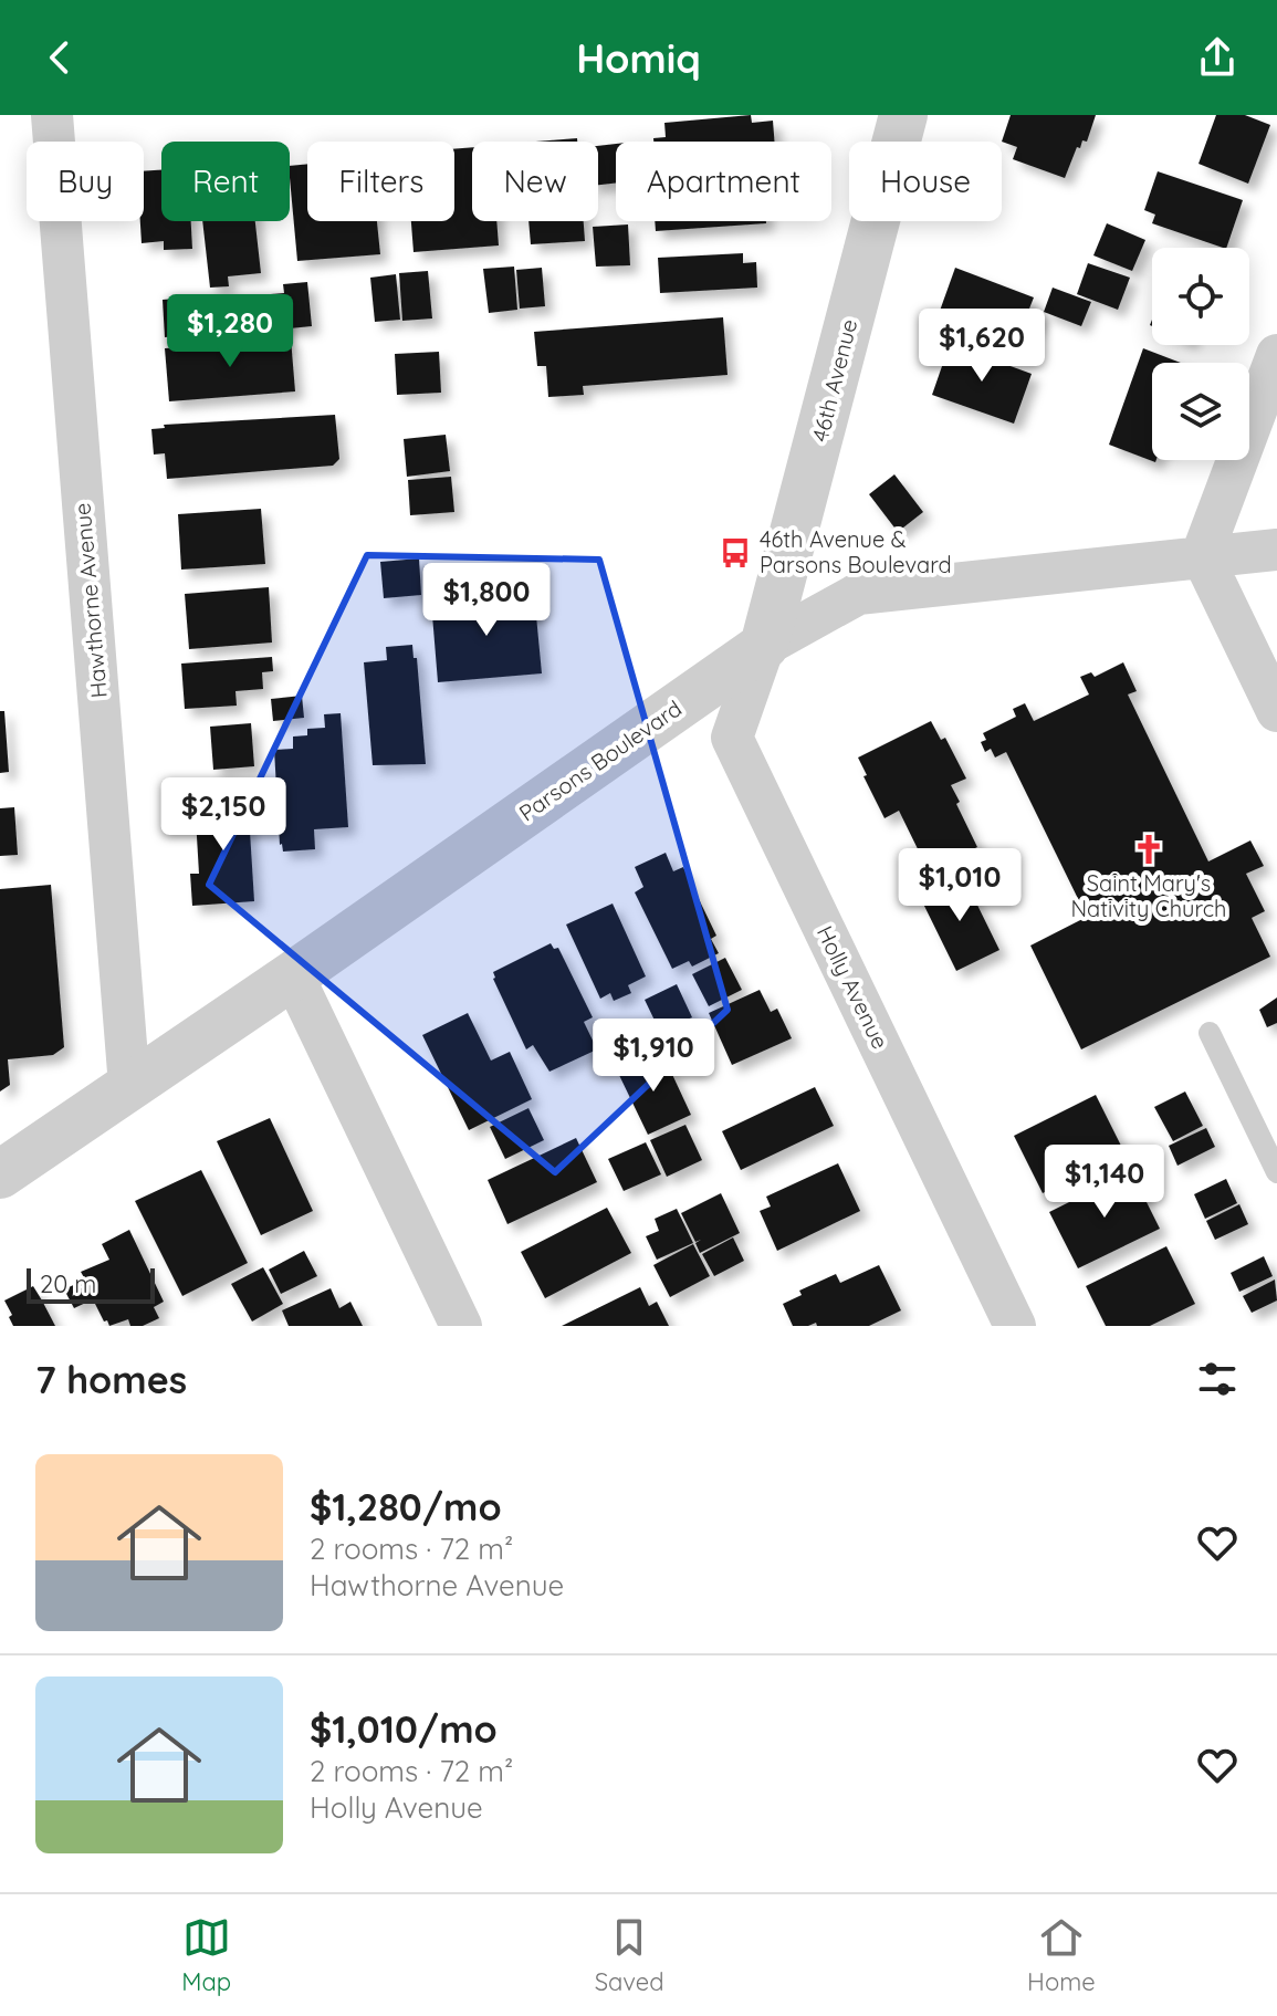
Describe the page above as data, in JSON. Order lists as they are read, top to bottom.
{
  "streets": {
    "street": [
      "46th Avenue",
      "Hawthorne Avenue",
      "Parsons Boulevard",
      "Holly Avenue"
    ]
  },
  "crossings": [
    ["46th Avenue", "Parsons Boulevard"],
    ["46th Avenue", "Holly Avenue"],
    ["Hawthorne Avenue", "Parsons Boulevard"],
    ["Parsons Boulevard", "Holly Avenue"]
  ],
  "places": {
    "bus stop": ["46th Avenue & Parsons Boulevard"],
    "church": ["Saint Mary's Nativity Church"]
  },
  "scale_bar": "20 m",
  "page": {
    "header": "Homiq",
    "chip": [
      "Buy",
      "Rent",
      "Filters",
      "New",
      "Apartment",
      "House"
    ],
    "price": [
      "$1,280",
      "$1,620",
      "$1,800",
      "$2,150",
      "$1,010",
      "$1,910",
      "$1,140"
    ],
    "scale": "20 m",
    "heading": "7 homes",
    "list": [
      {
        "name": "$1,280/mo",
        "note": "2 rooms · 72 m² · Hawthorne Avenue"
      },
      {
        "name": "$1,010/mo",
        "note": "2 rooms · 72 m² · Holly Avenue"
      }
    ],
    "tabs": ["Map", "Saved", "Home"]
  }
}
